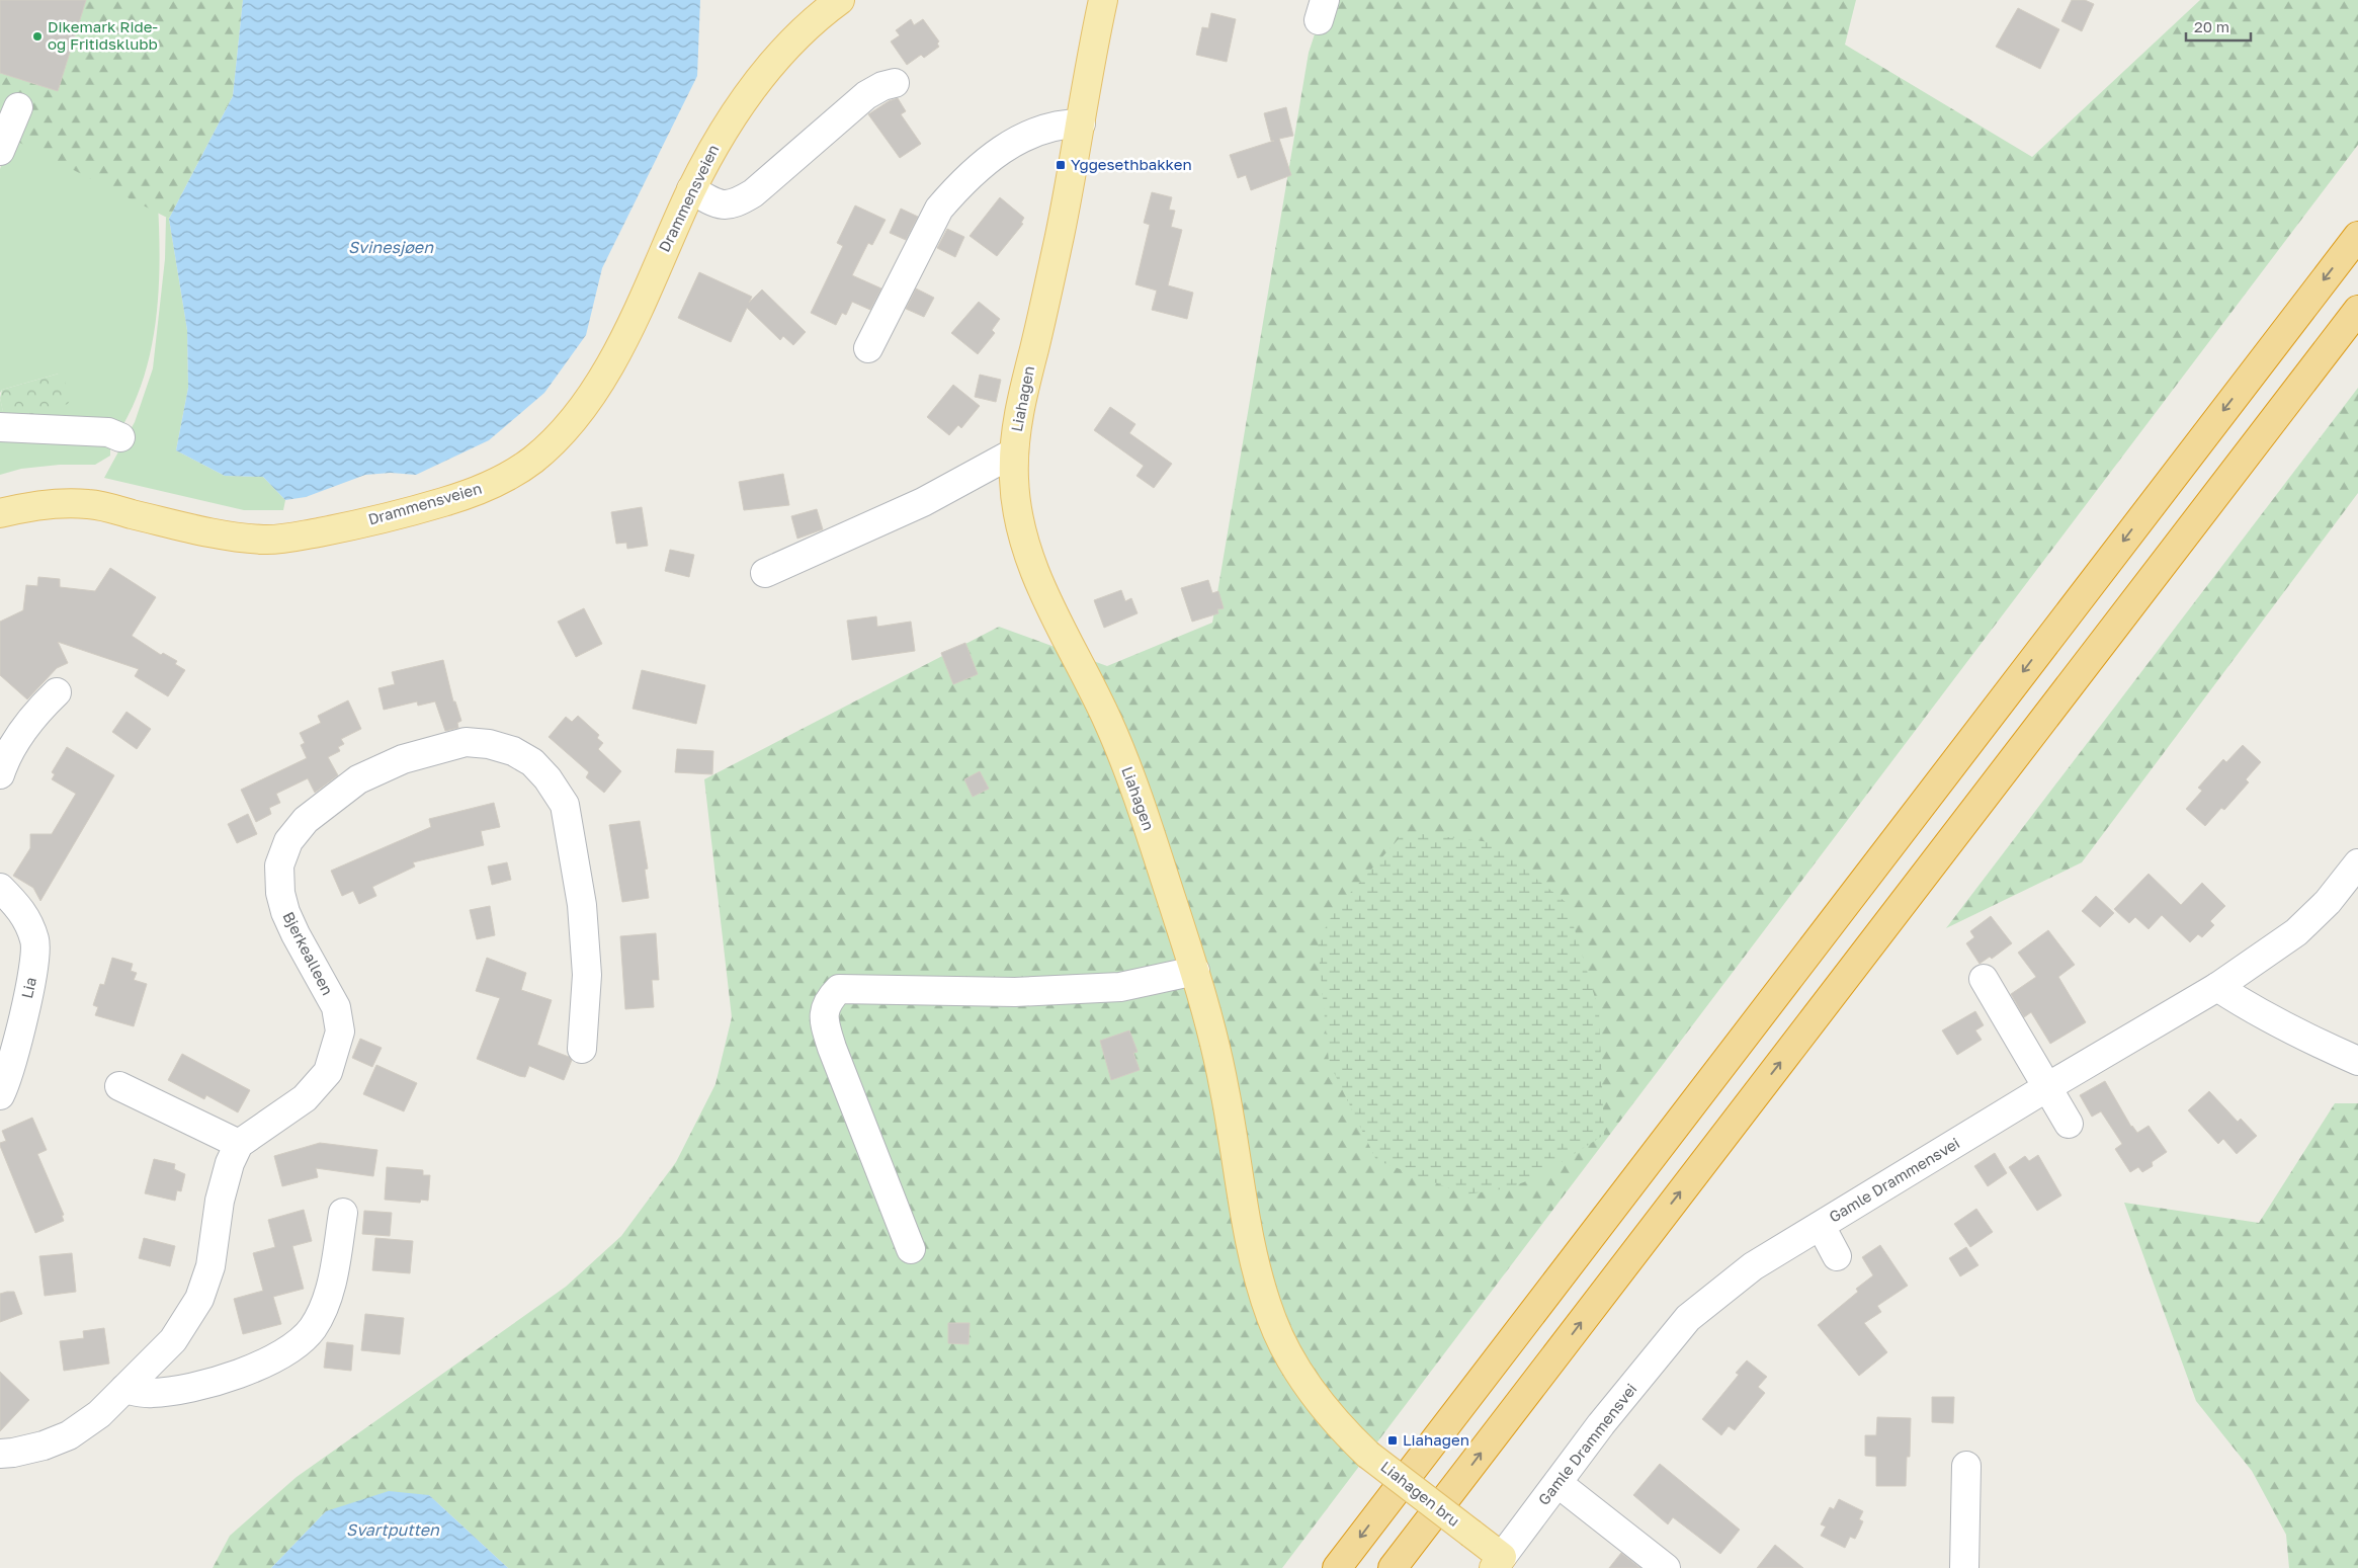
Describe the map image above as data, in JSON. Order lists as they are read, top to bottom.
{
  "streets": {
    "main road": ["Drammensveien", "Liahagen", "Liahagen bru"],
    "street": ["Bjerkealleen", "Lia", "Gamle Drammensvei"]
  },
  "crossings": [
    ["Liahagen", "Liahagen bru"],
    ["Gamle Drammensvei", "Liahagen bru"]
  ],
  "water": ["Svinesjøen", "Svartputten"],
  "places": {
    "other": ["Dikemark Ride- og Fritidsklubb"],
    "transit": ["Yggesethbakken", "Liahagen"]
  },
  "scale_bar": "20 m"
}
